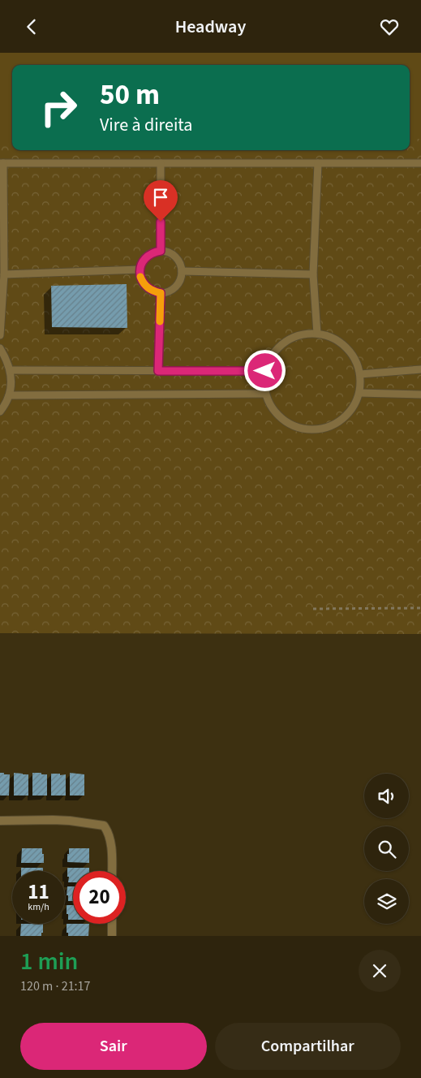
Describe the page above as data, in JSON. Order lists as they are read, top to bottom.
{
  "page": {
    "header": "Headway",
    "turn": ["50 m", "Vire à direita"],
    "speed": "11 km/h",
    "limit": "20",
    "heading": ["1 min", "120 m · 21:17"],
    "buttons": ["Sair", "Compartilhar"]
  }
}
